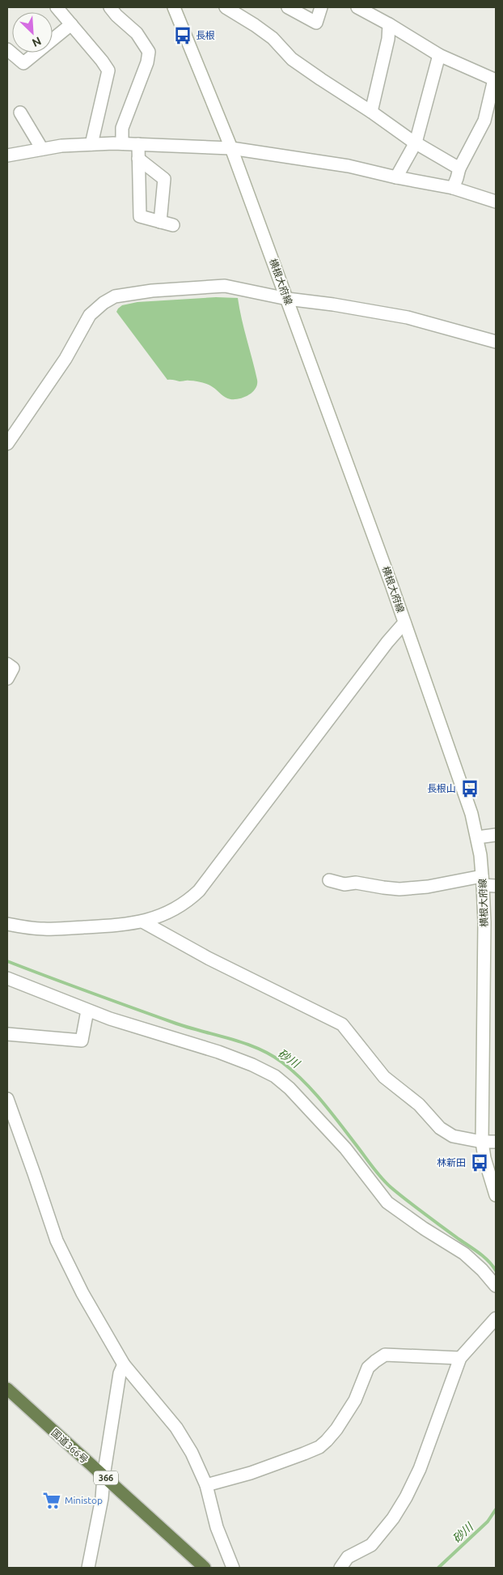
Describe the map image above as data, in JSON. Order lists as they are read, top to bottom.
{
  "streets": {
    "highway": ["国道366号", "366"],
    "street": ["横根大府線"]
  },
  "water": ["砂川"],
  "places": {
    "bus stop": ["長根", "長根山", "林新田"],
    "supermarket": ["Ministop"]
  },
  "north": "bottom right"
}
